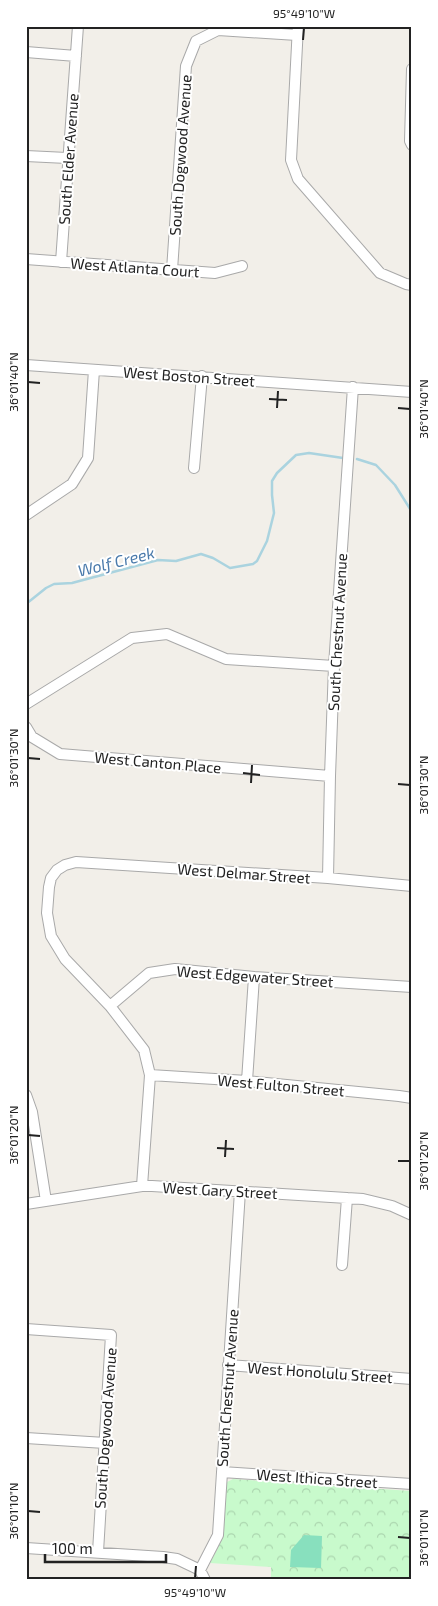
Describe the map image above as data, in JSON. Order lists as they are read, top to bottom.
{
  "streets": {
    "street": [
      "South Dogwood Avenue",
      "South Elder Avenue",
      "West Atlanta Court",
      "West Boston Street",
      "South Chestnut Avenue",
      "West Canton Place",
      "West Delmar Street",
      "West Edgewater Street",
      "West Fulton Street",
      "West Gary Street",
      "West Honolulu Street",
      "West Ithica Street"
    ]
  },
  "crossings": [
    ["South Dogwood Avenue", "West Atlanta Court"],
    ["South Elder Avenue", "West Atlanta Court"],
    ["West Boston Street", "South Chestnut Avenue"],
    ["South Chestnut Avenue", "West Canton Place"],
    ["South Chestnut Avenue", "West Delmar Street"],
    ["South Chestnut Avenue", "West Gary Street"],
    ["South Chestnut Avenue", "West Honolulu Street"],
    ["South Chestnut Avenue", "West Ithica Street"],
    ["West Delmar Street", "West Edgewater Street"]
  ],
  "water": ["Wolf Creek"],
  "scale_bar": "100 m",
  "coordinates": [
    "95°49'10\"W",
    "36°01'40\"N",
    "36°01'30\"N",
    "36°01'20\"N",
    "36°01'10\"N"
  ]
}
